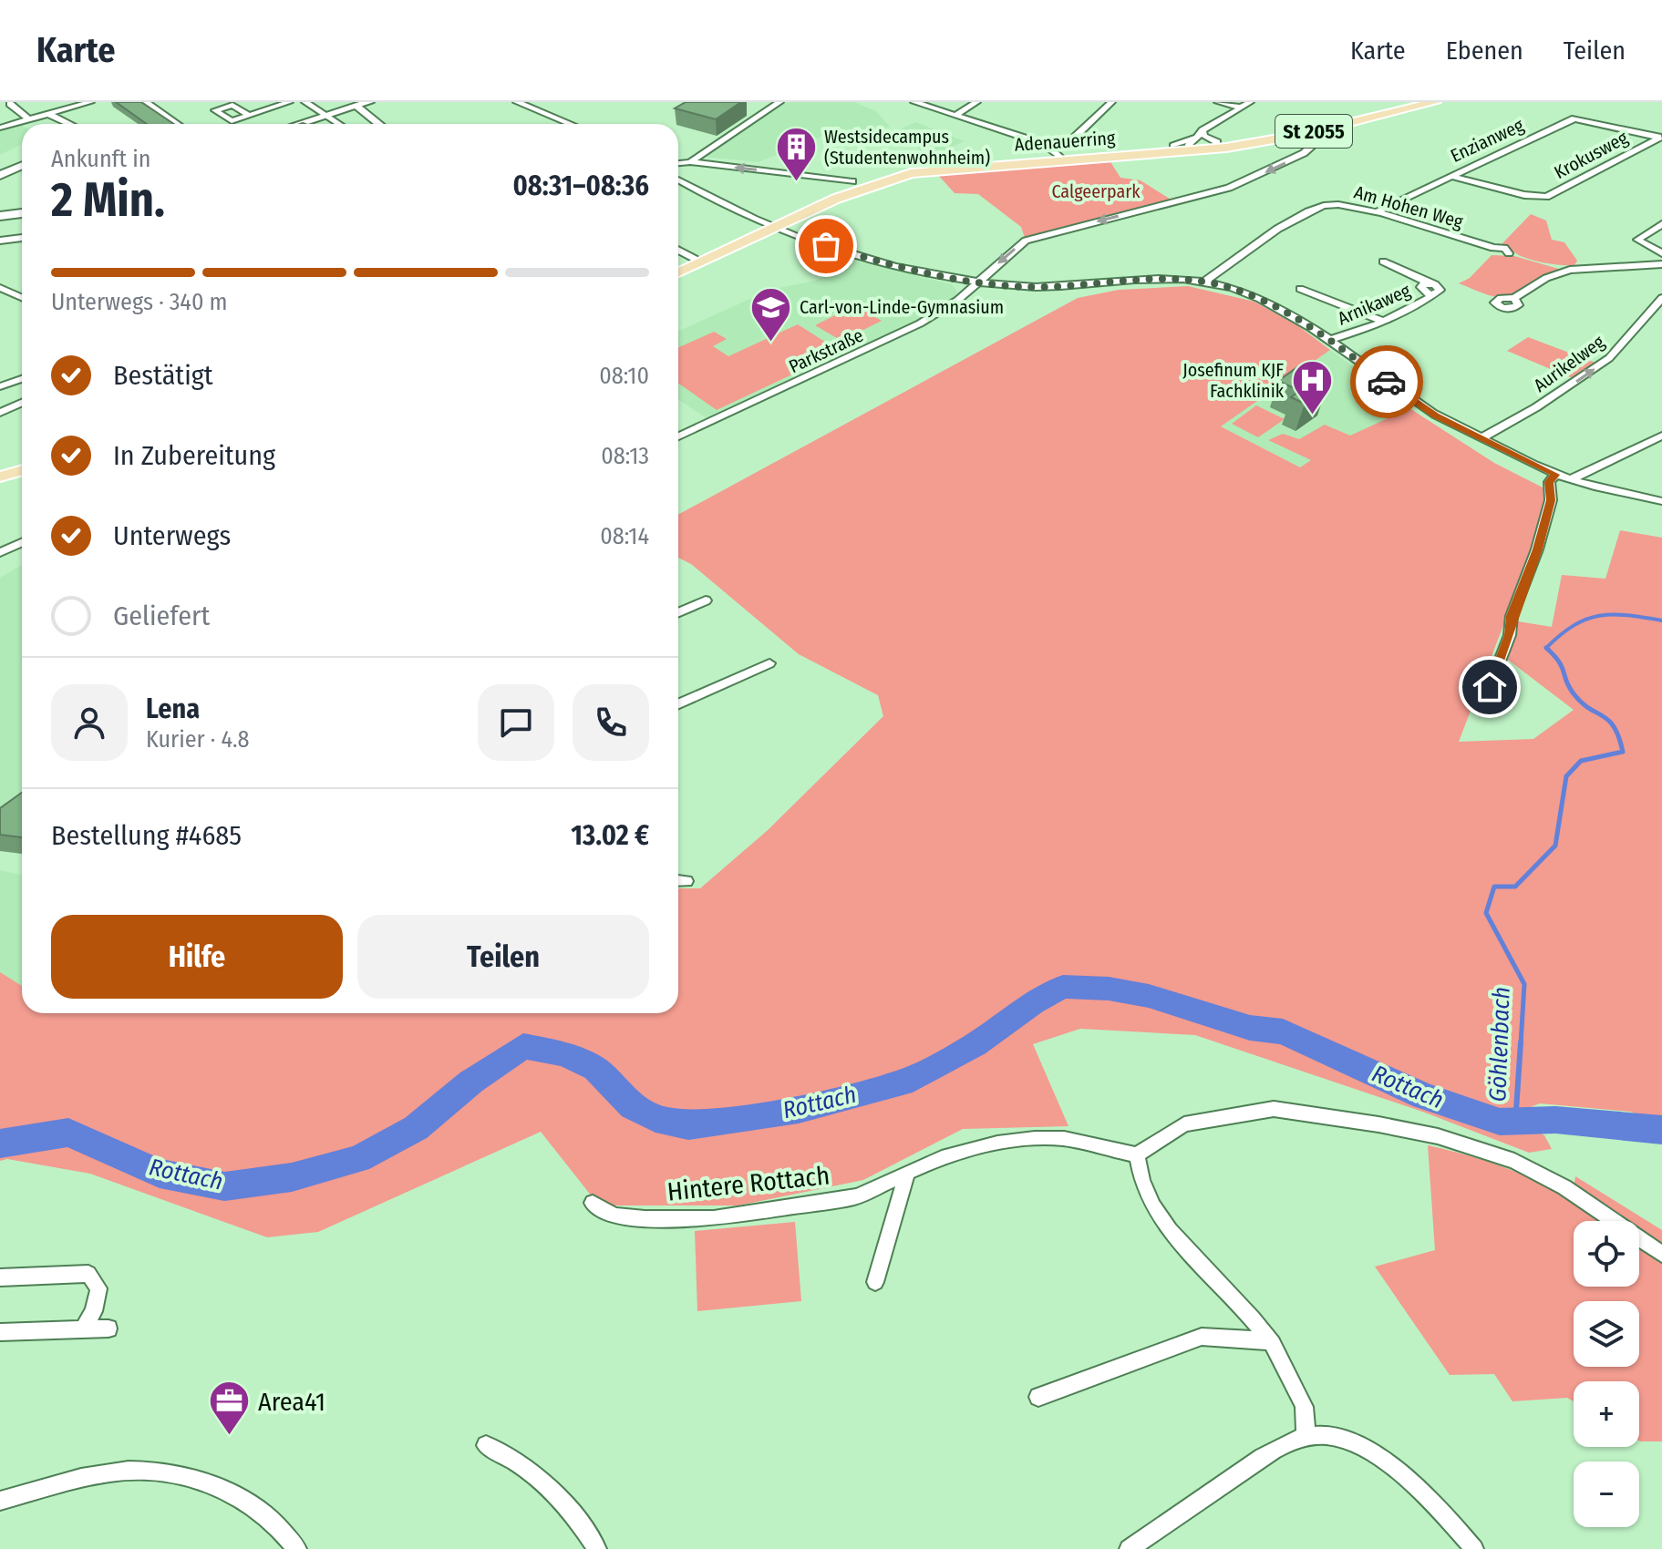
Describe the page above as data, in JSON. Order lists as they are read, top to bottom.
{
  "streets": {
    "main road": ["St 2055", "Adenauerring"],
    "street": [
      "Enzianweg",
      "Krokusweg",
      "Am Hohen Weg",
      "Arnikaweg",
      "Parkstraße",
      "Aurikelweg",
      "Hintere Rottach"
    ]
  },
  "crossings": [
    ["Enzianweg", "Krokusweg"],
    ["Enzianweg", "Am Hohen Weg"],
    ["Adenauerring", "Parkstraße"]
  ],
  "water": ["Göhlenbach", "Rottach"],
  "parks": ["Calgeerpark"],
  "places": {
    "building": ["Westsidecampus (Studentenwohnheim)"],
    "school or university": ["Carl-von-Linde-Gymnasium"],
    "hospital": ["Josefinum KJF Fachklinik"],
    "office": ["Area41"]
  },
  "page": {
    "header": "Karte",
    "nav": ["Karte", "Ebenen", "Teilen"],
    "heading": ["2 Min.", "Ankunft in", "08:31–08:36"],
    "panel": [
      "Lena",
      "Kurier · 4.8",
      "Bestellung #4685",
      "13.02 €"
    ],
    "bar": "Unterwegs · 340 m",
    "list": [
      ["Bestätigt", "08:10"],
      ["In Zubereitung", "08:13"],
      ["Unterwegs", "08:14"],
      "Geliefert"
    ],
    "buttons": ["Hilfe", "Teilen"],
    "map_buttons": ["+", "−"]
  }
}
